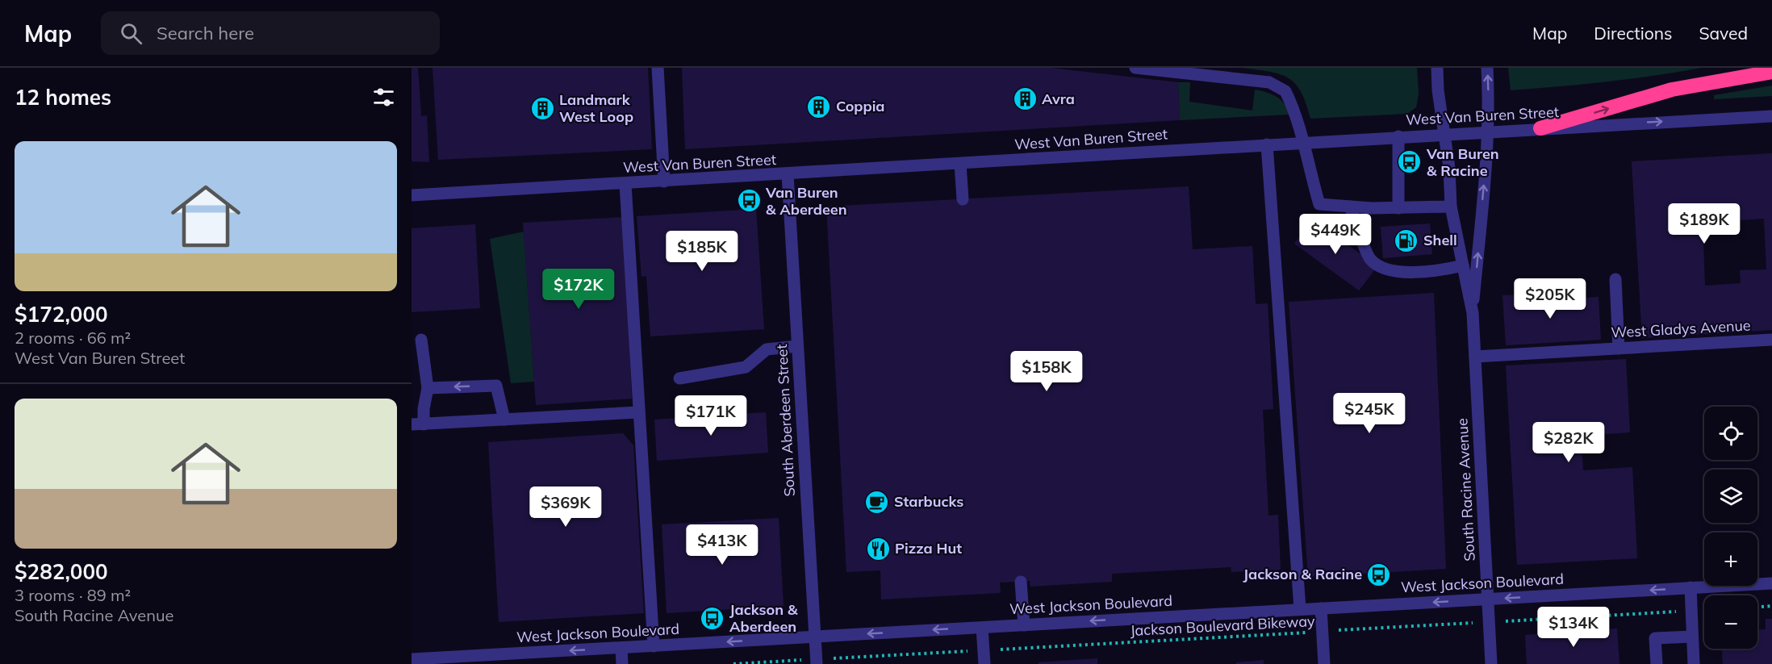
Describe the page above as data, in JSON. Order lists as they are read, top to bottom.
{
  "streets": {
    "street": [
      "West Van Buren Street",
      "West Gladys Avenue",
      "South Aberdeen Street",
      "South Racine Avenue",
      "West Jackson Boulevard"
    ],
    "path": ["Jackson Boulevard Bikeway"]
  },
  "crossings": [
    ["West Van Buren Street", "South Aberdeen Street"],
    ["West Van Buren Street", "South Racine Avenue"],
    ["West Gladys Avenue", "South Racine Avenue"],
    ["South Aberdeen Street", "West Jackson Boulevard"],
    ["South Aberdeen Street", "Jackson Boulevard Bikeway"],
    ["South Racine Avenue", "West Jackson Boulevard"],
    ["South Racine Avenue", "Jackson Boulevard Bikeway"]
  ],
  "one_way": ["West Jackson Boulevard"],
  "places": {
    "building": ["Avra", "Coppia", "Landmark West Loop"],
    "bus stop": [
      "Van Buren & Racine",
      "Van Buren & Aberdeen",
      "Jackson & Racine",
      "Jackson & Aberdeen"
    ],
    "fuel station": ["Shell"],
    "cafe": ["Starbucks"],
    "restaurant": ["Pizza Hut"]
  },
  "page": {
    "header": "Map",
    "search": "Search here",
    "nav": ["Map", "Directions", "Saved"],
    "heading": "12 homes",
    "list": [
      {
        "name": "$172,000",
        "note": "2 rooms · 66 m² · West Van Buren Street"
      },
      {
        "name": "$282,000",
        "note": "3 rooms · 89 m² · South Racine Avenue"
      }
    ],
    "price": [
      "$189K",
      "$449K",
      "$185K",
      "$172K",
      "$205K",
      "$158K",
      "$245K",
      "$171K",
      "$282K",
      "$369K",
      "$413K",
      "$134K"
    ],
    "map_buttons": ["+", "−"]
  }
}
